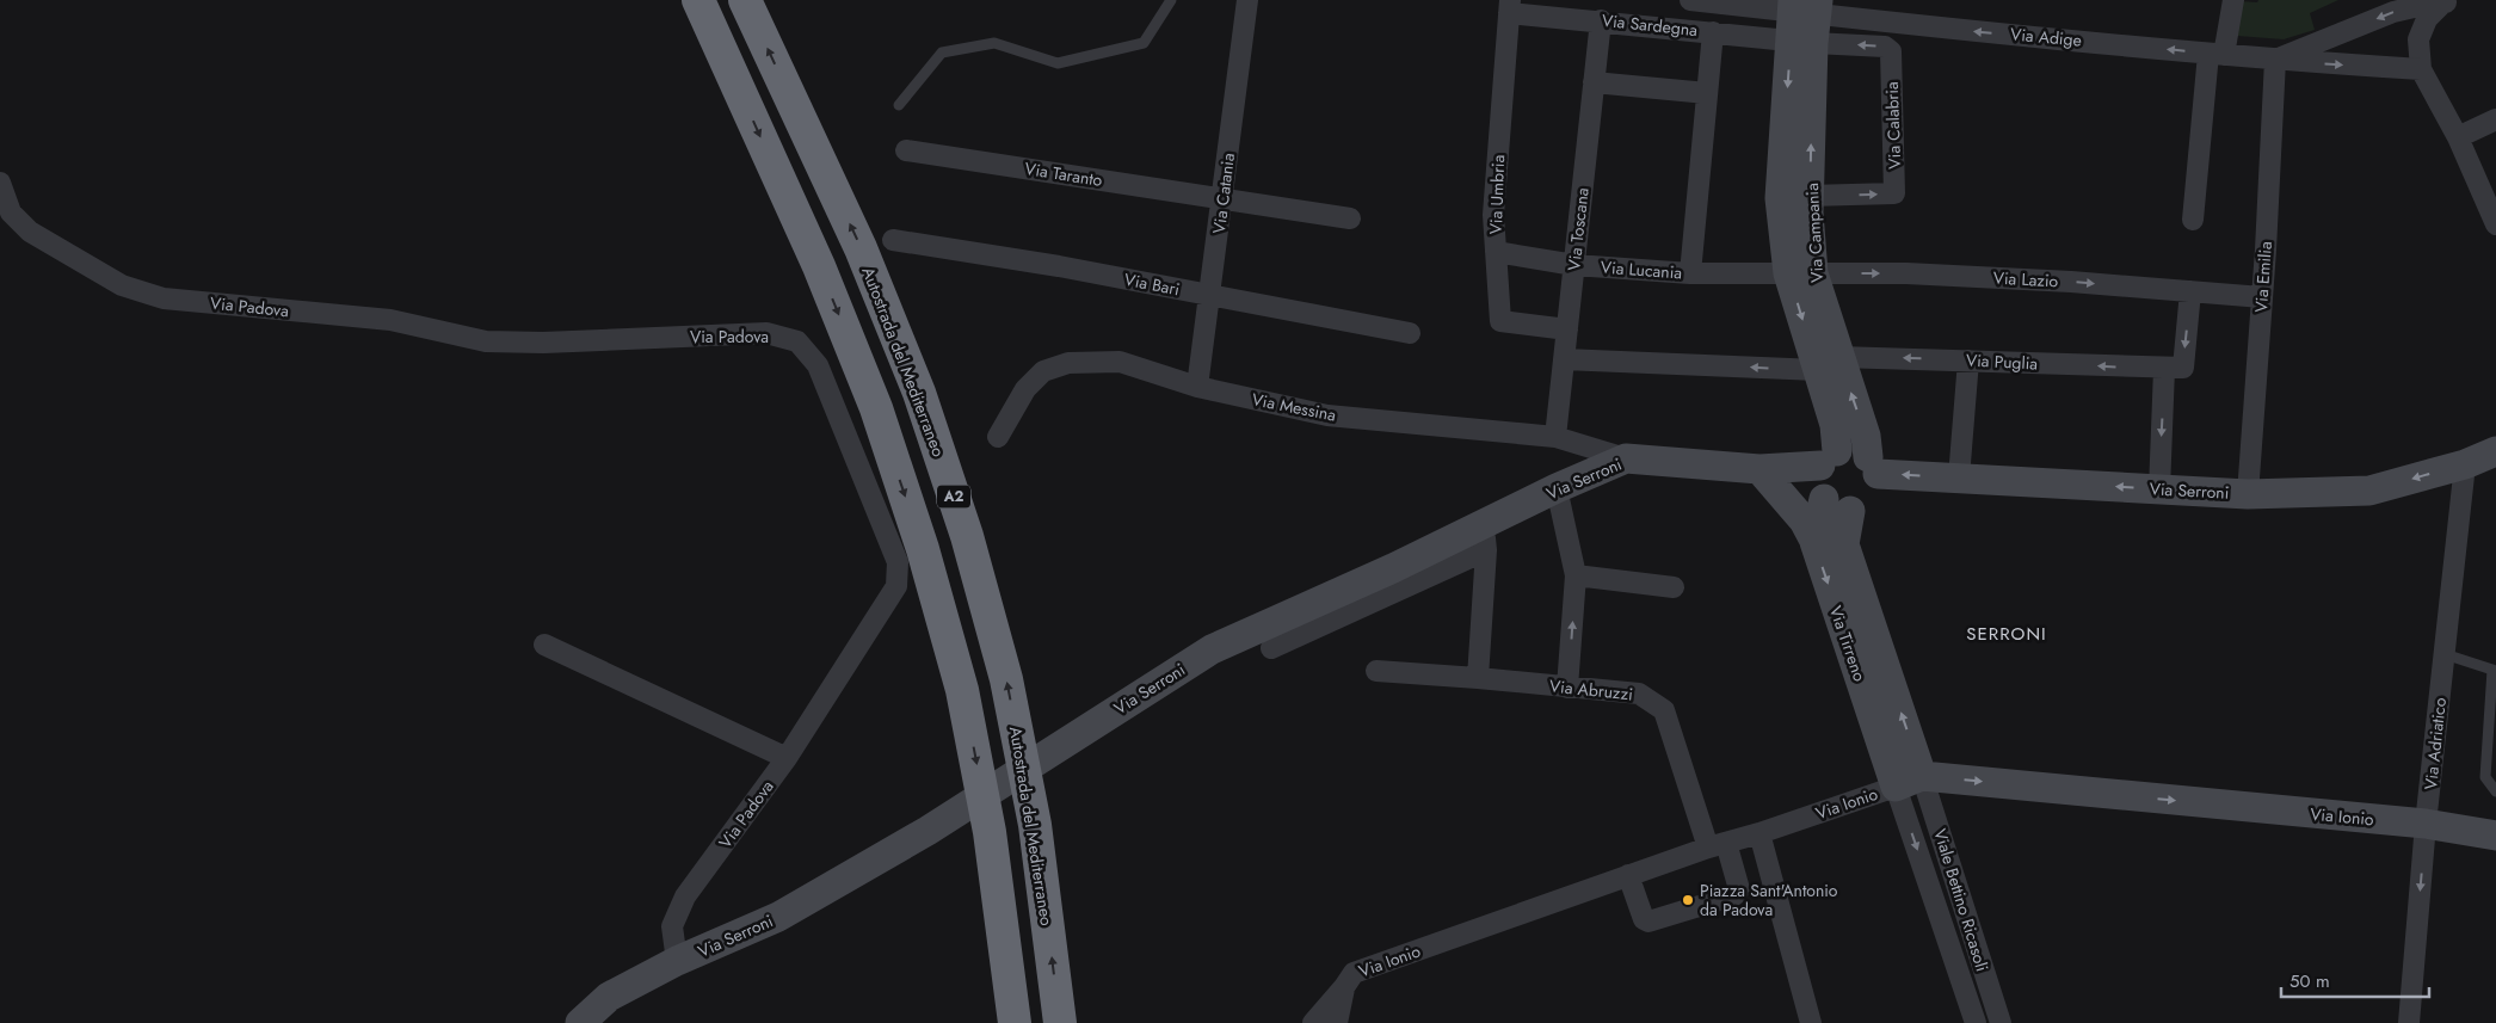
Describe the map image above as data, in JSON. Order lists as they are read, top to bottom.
{
  "streets": {
    "highway": ["Autostrada del Mediterraneo", "A2"],
    "street": [
      "Via Sardegna",
      "Via Adige",
      "Via Calabria",
      "Via Taranto",
      "Via Catania",
      "Via Umbria",
      "Via Toscana",
      "Via Campania",
      "Via Lucania",
      "Via Emilia",
      "Via Lazio",
      "Via Bari",
      "Via Padova",
      "Via Puglia",
      "Via Messina",
      "Via Serroni",
      "Via Tirreno",
      "Via Abruzzi",
      "Via Adriatico",
      "Via Ionio",
      "Viale Bettino Ricasoli"
    ]
  },
  "crossings": [
    ["Via Sardegna", "Via Adige"],
    ["Via Sardegna", "Via Calabria"],
    ["Via Sardegna", "Via Umbria"],
    ["Via Sardegna", "Via Toscana"],
    ["Via Sardegna", "Via Campania"],
    ["Via Adige", "Via Calabria"],
    ["Via Adige", "Via Campania"],
    ["Via Adige", "Via Emilia"],
    ["Via Calabria", "Via Campania"],
    ["Via Taranto", "Via Catania"],
    ["Via Catania", "Via Bari"],
    ["Via Catania", "Via Messina"],
    ["Via Umbria", "Via Toscana"],
    ["Via Umbria", "Via Lucania"],
    ["Via Toscana", "Via Lucania"],
    ["Via Toscana", "Via Puglia"],
    ["Via Toscana", "Via Messina"],
    ["Via Campania", "Via Lucania"],
    ["Via Campania", "Via Lazio"],
    ["Via Campania", "Via Puglia"],
    ["Via Campania", "Via Serroni"],
    ["Via Campania", "Via Tirreno"],
    ["Via Lucania", "Via Lazio"],
    ["Via Emilia", "Via Lazio"],
    ["Via Emilia", "Via Serroni"],
    ["Via Padova", "Via Serroni"],
    ["Via Messina", "Via Serroni"],
    ["Via Serroni", "Via Tirreno"],
    ["Via Serroni", "Via Adriatico"],
    ["Via Tirreno", "Via Ionio"],
    ["Via Tirreno", "Viale Bettino Ricasoli"],
    ["Via Abruzzi", "Via Ionio"],
    ["Via Adriatico", "Via Ionio"],
    ["Via Ionio", "Viale Bettino Ricasoli"]
  ],
  "one_way": [
    "Via Lazio",
    "Via Puglia",
    "Via Adriatico",
    "Via Ionio"
  ],
  "districts": ["SERRONI"],
  "places": ["Piazza Sant'Antonio da Padova"],
  "scale_bar": "50 m"
}
